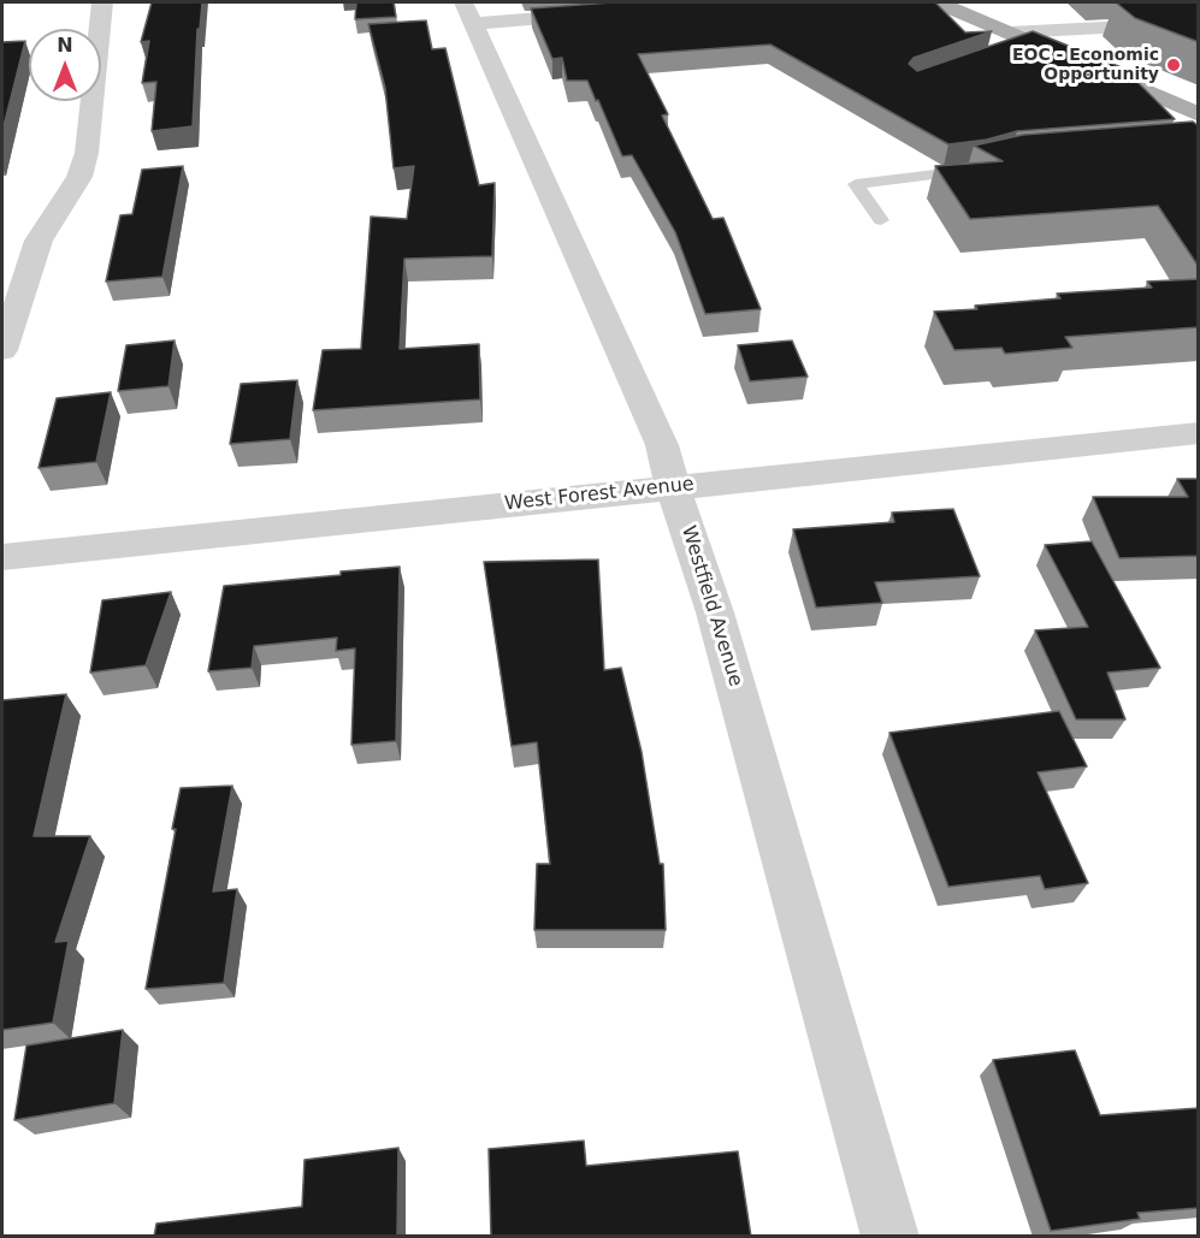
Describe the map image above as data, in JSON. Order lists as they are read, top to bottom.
{
  "streets": {
    "street": ["West Forest Avenue", "Westfield Avenue"]
  },
  "crossings": [
    ["West Forest Avenue", "Westfield Avenue"]
  ],
  "places": ["EOC - Economic Opportunity"],
  "north": "top"
}
